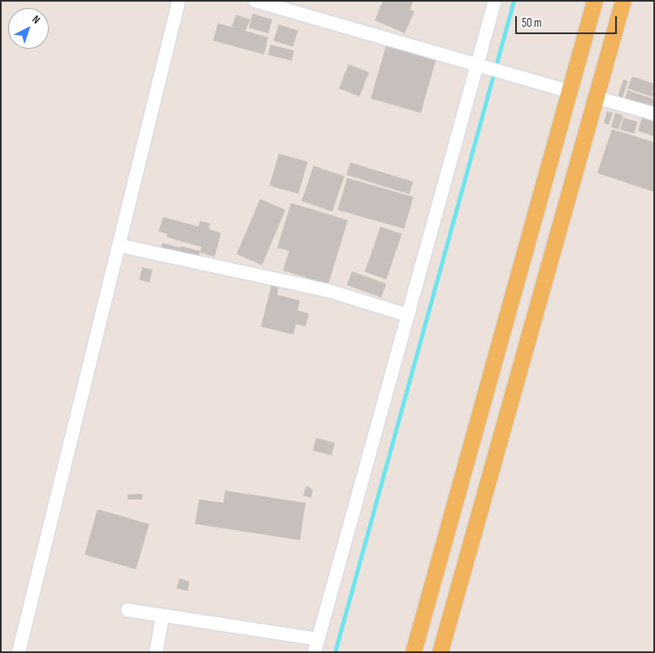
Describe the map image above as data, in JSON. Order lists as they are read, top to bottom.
{
  "scale_bar": "50 m",
  "north": "top right"
}
